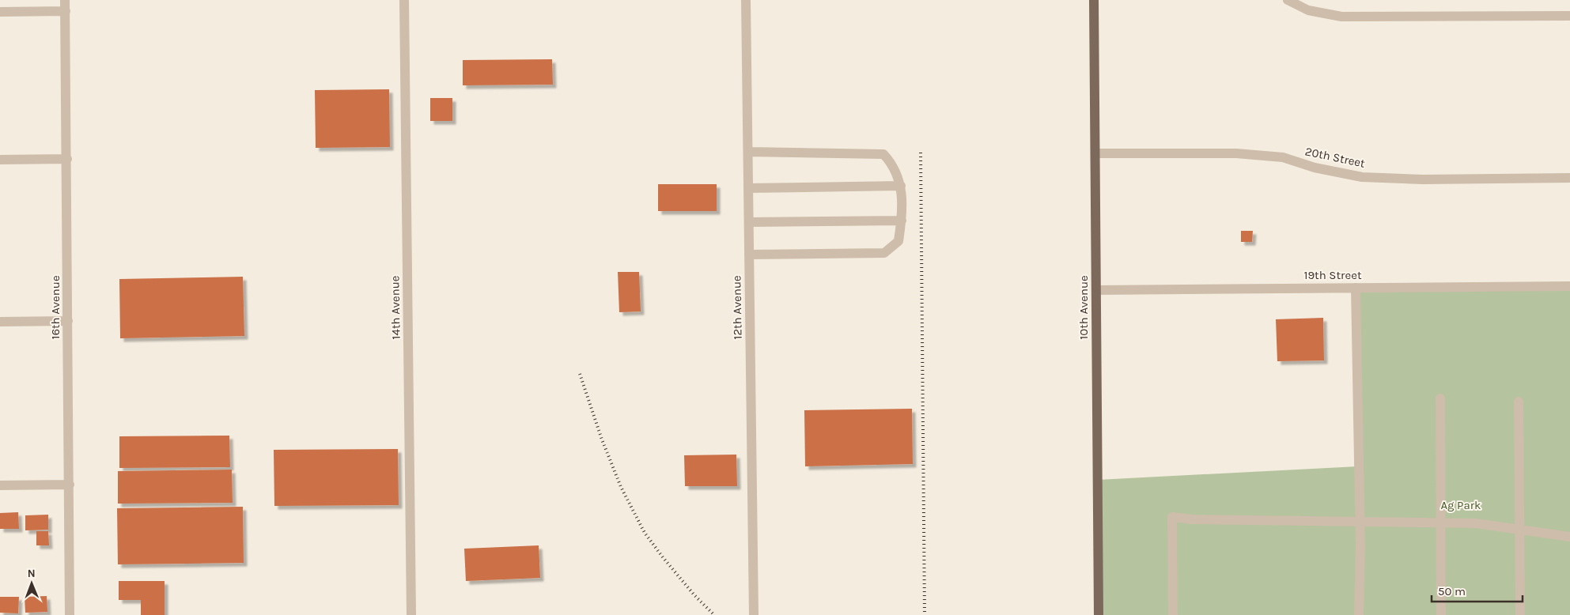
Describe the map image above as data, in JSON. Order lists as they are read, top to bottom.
{
  "streets": {
    "main road": ["10th Avenue"],
    "street": [
      "20th Street",
      "19th Street",
      "16th Avenue",
      "14th Avenue",
      "12th Avenue"
    ]
  },
  "crossings": [
    ["20th Street", "10th Avenue"],
    ["19th Street", "10th Avenue"]
  ],
  "parks": ["Ag Park"],
  "scale_bar": "50 m",
  "north": "top"
}
